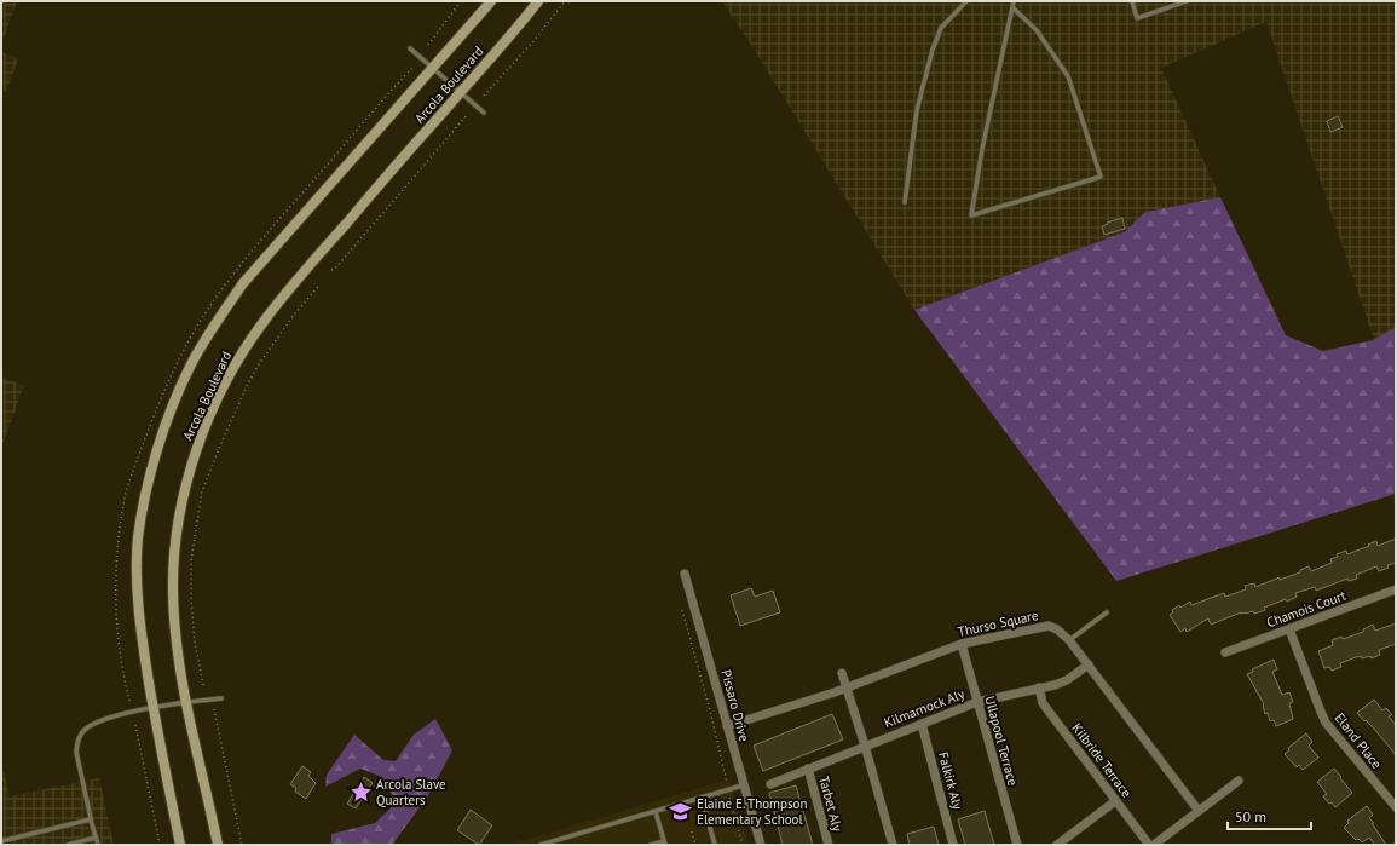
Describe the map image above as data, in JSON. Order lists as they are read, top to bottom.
{
  "streets": {
    "main road": ["Arcola Boulevard"],
    "street": [
      "Chamois Court",
      "Thurso Square",
      "Pissaro Drive",
      "Kilmarnock Aly",
      "Ullapool Terrace",
      "Eland Place",
      "Kilbride Terrace",
      "Falkirk Aly",
      "Tarbet Aly"
    ]
  },
  "crossings": [
    ["Chamois Court", "Eland Place"],
    ["Thurso Square", "Pissaro Drive"],
    ["Thurso Square", "Kilmarnock Aly"],
    ["Thurso Square", "Ullapool Terrace"],
    ["Kilmarnock Aly", "Ullapool Terrace"],
    ["Kilmarnock Aly", "Kilbride Terrace"],
    ["Kilmarnock Aly", "Falkirk Aly"],
    ["Kilmarnock Aly", "Tarbet Aly"]
  ],
  "places": {
    "place": ["Arcola Slave Quarters"],
    "school or university": ["Elaine E. Thompson Elementary School"]
  },
  "scale_bar": "50 m"
}
